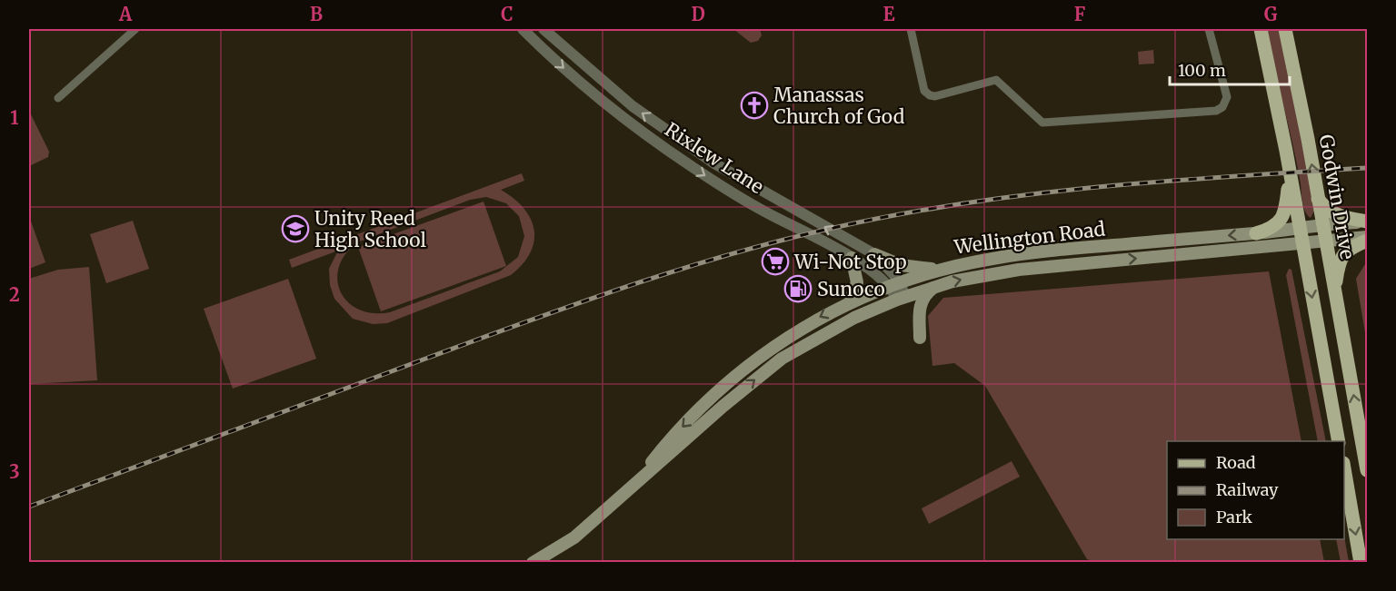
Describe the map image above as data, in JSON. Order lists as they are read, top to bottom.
{
  "streets": {
    "main road": ["Godwin Drive", "Wellington Road"],
    "street": ["Rixlew Lane"]
  },
  "crossings": [
    ["Rixlew Lane", "Wellington Road"],
    ["Godwin Drive", "Wellington Road"]
  ],
  "places": {
    "church": ["Manassas Church of God"],
    "school or university": ["Unity Reed High School"],
    "supermarket": ["Wi-Not Stop"],
    "fuel station": ["Sunoco"]
  },
  "legend": ["Road", "Railway", "Park"],
  "scale_bar": "100 m",
  "grid": {
    "columns": [
      "A",
      "B",
      "C",
      "D",
      "E",
      "F",
      "G"
    ],
    "rows": ["1", "2", "3"]
  }
}
